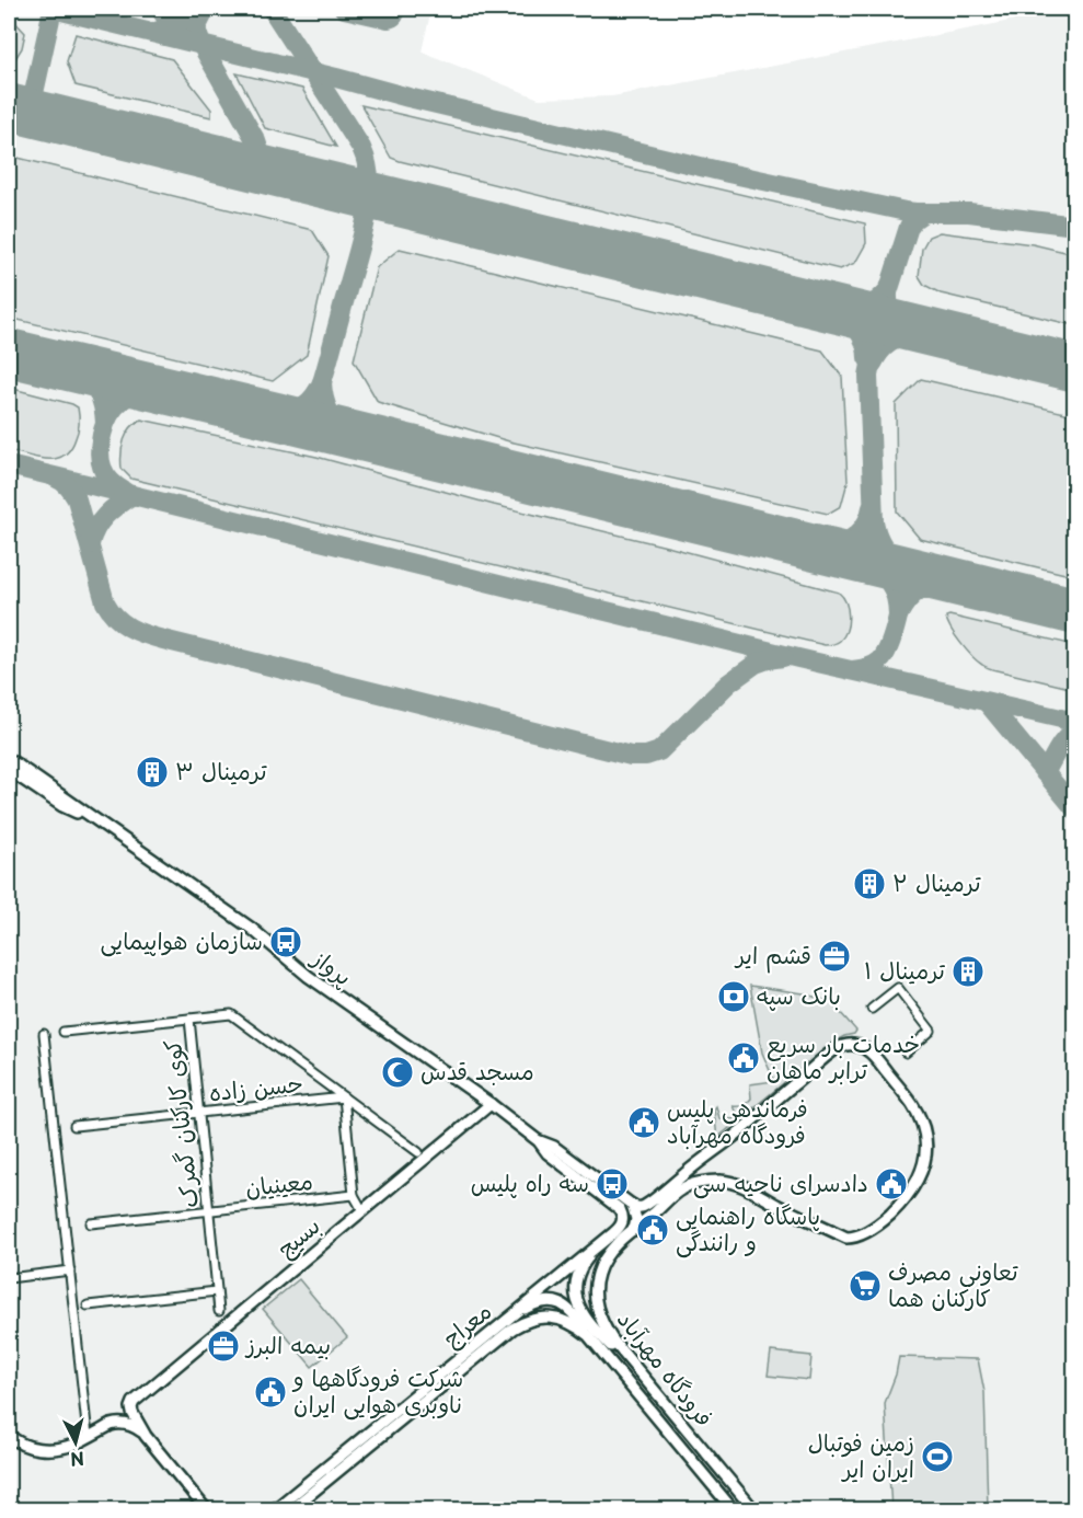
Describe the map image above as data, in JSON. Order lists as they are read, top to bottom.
{
  "streets": {
    "main road": [
      "پرواز",
      "بسیج",
      "معراج",
      "فرودگاه مهرآباد"
    ],
    "street": ["حسن زاده", "کوی کارکنان گمرک", "معینیان"]
  },
  "crossings": [
    ["پرواز", "بسیج"],
    ["پرواز", "معراج"],
    ["حسن زاده", "کوی کارکنان گمرک"],
    ["کوی کارکنان گمرک", "معینیان"],
    ["معراج", "فرودگاه مهرآباد"]
  ],
  "places": {
    "building": ["ترمینال ۳", "ترمینال ۲", "ترمینال ۱"],
    "bus stop": ["سازمان هواپیمایی", "سه راه پلیس"],
    "office": ["قشم ایر", "بیمه البرز"],
    "bank": ["بانک سپه"],
    "public building": [
      "خدمات بار سریع ترابر ماهان",
      "فرماندهی پلیس فرودگاه مهرآباد",
      "دادسرای ناحیه سی",
      "پاسگاه راهنمایی و رانندگی",
      "شرکت فرودگاهها و ناوبری هوایی ایران"
    ],
    "mosque": ["مسجد قدس"],
    "supermarket": ["تعاونی مصرف کارکنان هما"],
    "sports": ["زمین فوتبال ایران ایر"]
  },
  "north": "bottom"
}
